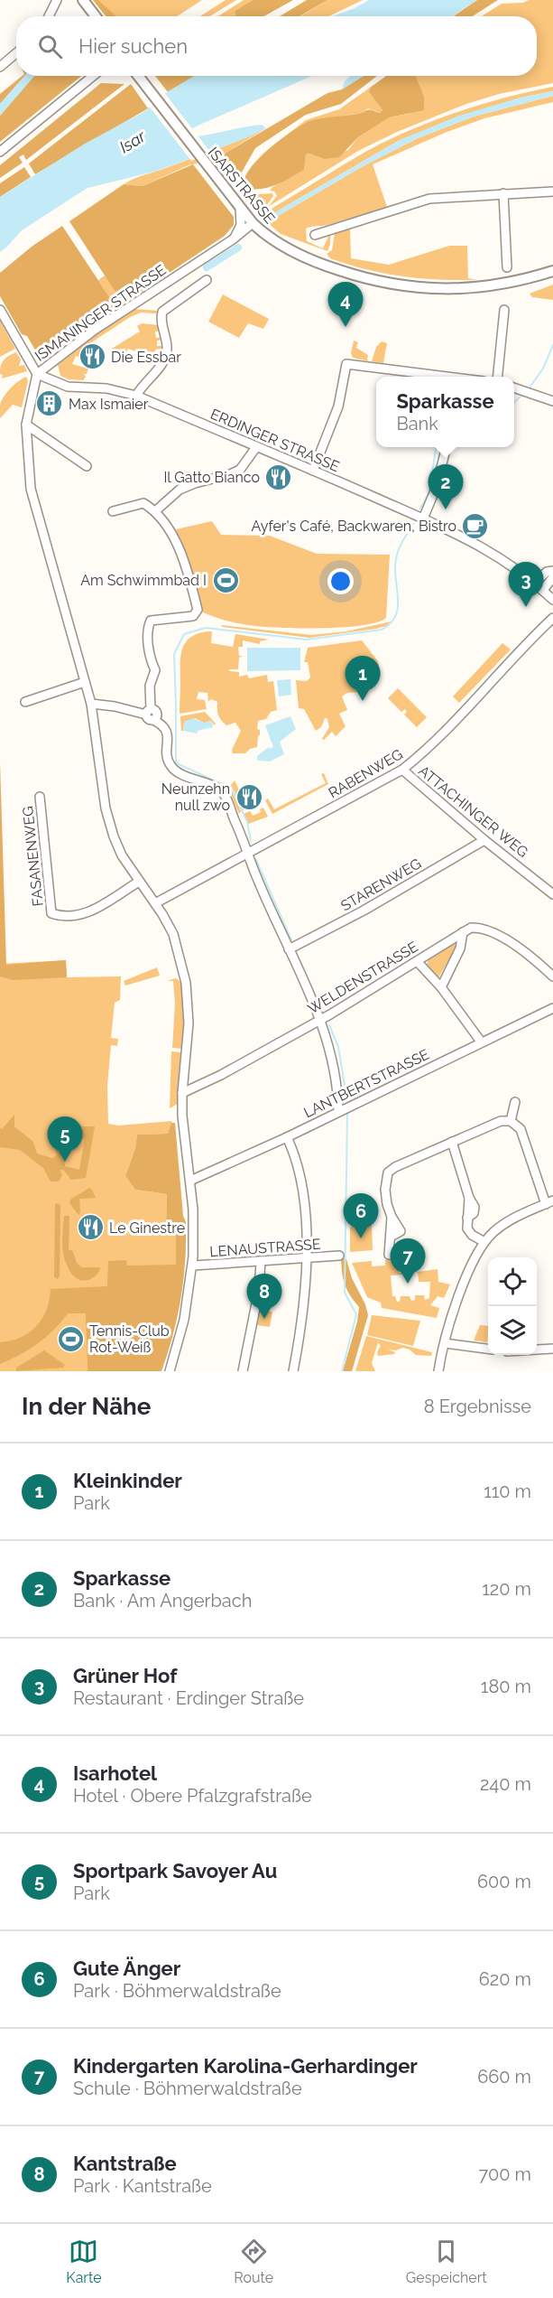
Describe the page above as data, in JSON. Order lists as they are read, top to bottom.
{
  "streets": {
    "main road": ["ISARSTRASSE"],
    "street": [
      "ISMANINGER STRASSE",
      "ERDINGER STRASSE",
      "RABENWEG",
      "ATTACHINGER WEG",
      "FASANENWEG",
      "STARENWEG",
      "WELDENSTRASSE",
      "LANTBERTSTRASSE",
      "LENAUSTRASSE"
    ]
  },
  "crossings": [
    ["ISARSTRASSE", "ISMANINGER STRASSE"],
    ["ISMANINGER STRASSE", "ERDINGER STRASSE"],
    ["ISMANINGER STRASSE", "RABENWEG"],
    ["ISMANINGER STRASSE", "FASANENWEG"],
    ["ISMANINGER STRASSE", "WELDENSTRASSE"],
    ["ISMANINGER STRASSE", "LANTBERTSTRASSE"],
    ["ISMANINGER STRASSE", "LENAUSTRASSE"],
    ["RABENWEG", "ATTACHINGER WEG"],
    ["ATTACHINGER WEG", "STARENWEG"]
  ],
  "water": ["Isar"],
  "places": {
    "restaurant": [
      "Die Essbar",
      "Il Gatto Bianco",
      "Neunzehn null zwo",
      "Le Ginestre"
    ],
    "building": ["Max Ismaier"],
    "cafe": ["Ayfer's Café, Backwaren, Bistro"],
    "sports": ["Am Schwimmbad I", "Tennis-Club Rot-Weiß"]
  },
  "page": {
    "search": "Hier suchen",
    "pins": [
      "4",
      "2",
      "3",
      "1",
      "5",
      "6",
      "7",
      "8"
    ],
    "popup": ["Sparkasse", "Bank"],
    "heading": ["In der Nähe", "8 Ergebnisse"],
    "list": [
      {
        "mark": "1",
        "name": "Kleinkinder",
        "note": "Park",
        "value": "110 m"
      },
      {
        "mark": "2",
        "name": "Sparkasse",
        "note": "Bank · Am Angerbach",
        "value": "120 m"
      },
      {
        "mark": "3",
        "name": "Grüner Hof",
        "note": "Restaurant · Erdinger Straße",
        "value": "180 m"
      },
      {
        "mark": "4",
        "name": "Isarhotel",
        "note": "Hotel · Obere Pfalzgrafstraße",
        "value": "240 m"
      },
      {
        "mark": "5",
        "name": "Sportpark Savoyer Au",
        "note": "Park",
        "value": "600 m"
      },
      {
        "mark": "6",
        "name": "Gute Änger",
        "note": "Park · Böhmerwaldstraße",
        "value": "620 m"
      },
      {
        "mark": "7",
        "name": "Kindergarten Karolina-Gerhardinger",
        "note": "Schule · Böhmerwaldstraße",
        "value": "660 m"
      },
      {
        "mark": "8",
        "name": "Kantstraße",
        "note": "Park · Kantstraße",
        "value": "700 m"
      }
    ],
    "nav": ["Karte", "Route", "Gespeichert"]
  }
}
